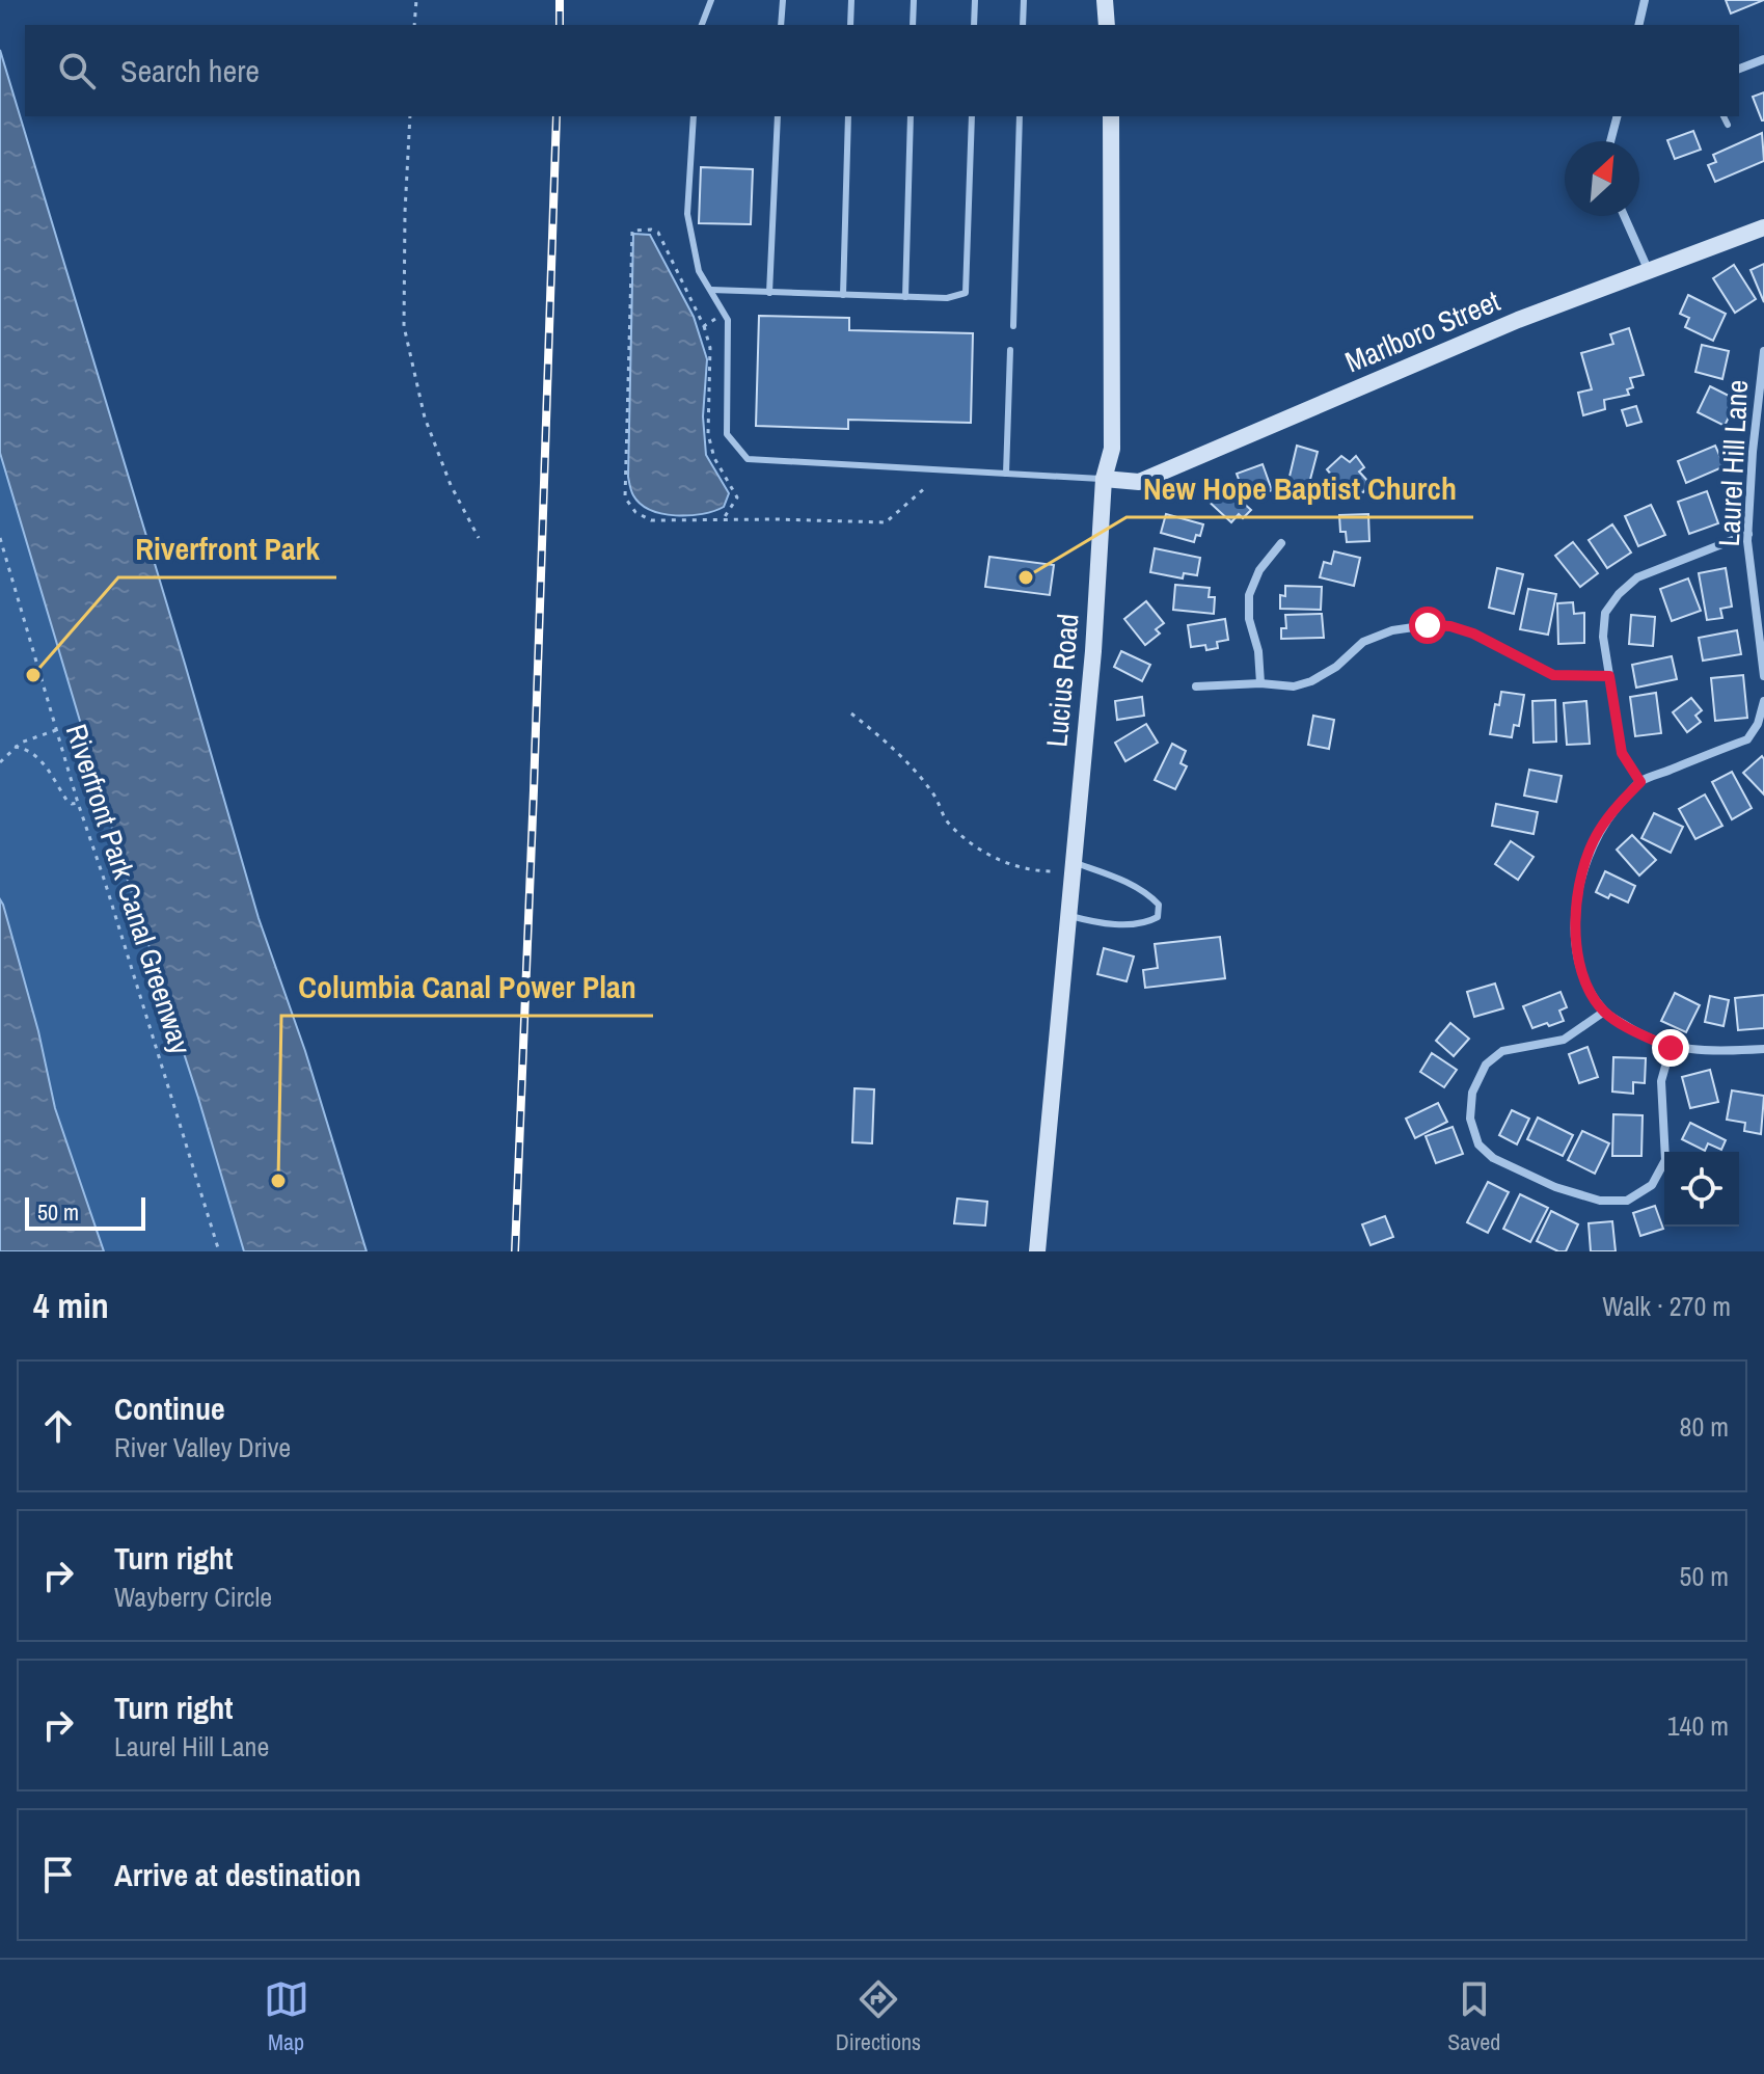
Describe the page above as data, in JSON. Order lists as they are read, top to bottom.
{
  "streets": {
    "street": ["Marlboro Street", "Laurel Hill Lane", "Lucius Road"],
    "path": ["Riverfront Park Canal Greenway"]
  },
  "crossings": [
    ["Marlboro Street", "Lucius Road"]
  ],
  "places": ["New Hope Baptist Church", "Riverfront Park", "Columbia Canal Power Plan"],
  "scale_bar": "50 m",
  "north": "top right",
  "page": {
    "search": "Search here",
    "scale": "50 m",
    "heading": ["4 min", "Walk · 270 m"],
    "list": [
      ["Continue", "River Valley Drive", "80 m"],
      ["Turn right", "Wayberry Circle", "50 m"],
      ["Turn right", "Laurel Hill Lane", "140 m"],
      "Arrive at destination"
    ],
    "nav": ["Map", "Directions", "Saved"]
  }
}
